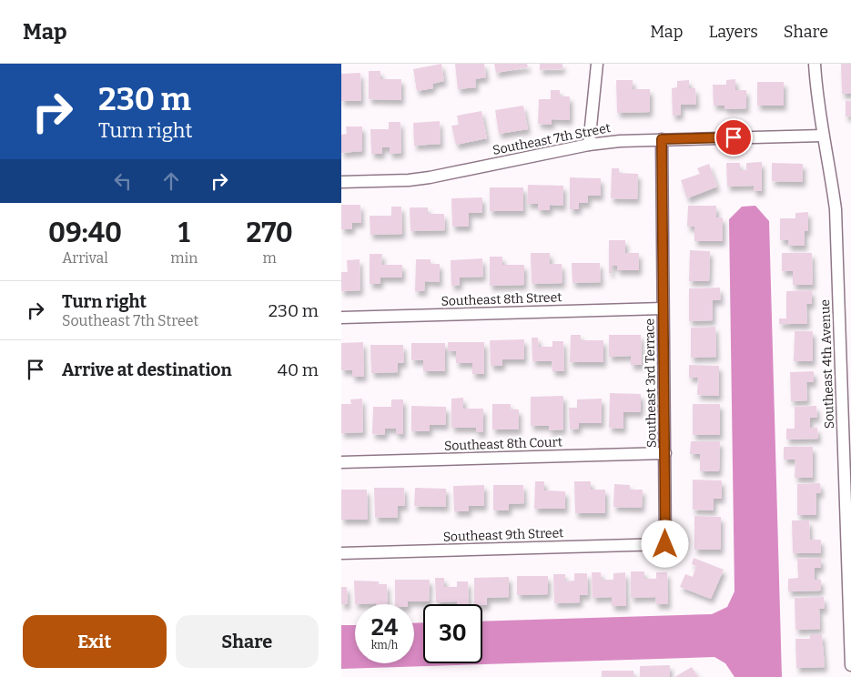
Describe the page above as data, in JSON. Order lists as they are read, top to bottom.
{
  "streets": {
    "street": [
      "Southeast 7th Street",
      "Southeast 8th Street",
      "Southeast 4th Avenue",
      "Southeast 3rd Terrace",
      "Southeast 8th Court",
      "Southeast 9th Street"
    ]
  },
  "crossings": [
    ["Southeast 7th Street", "Southeast 4th Avenue"],
    ["Southeast 7th Street", "Southeast 3rd Terrace"],
    ["Southeast 8th Street", "Southeast 3rd Terrace"],
    ["Southeast 3rd Terrace", "Southeast 8th Court"],
    ["Southeast 3rd Terrace", "Southeast 9th Street"]
  ],
  "page": {
    "header": "Map",
    "nav": ["Map", "Layers", "Share"],
    "turn": ["230 m", "Turn right"],
    "eta": [
      "09:40",
      "Arrival",
      "1",
      "min",
      "270",
      "m"
    ],
    "list": [
      {
        "name": "Turn right",
        "note": "Southeast 7th Street",
        "value": "230 m"
      },
      {
        "name": "Arrive at destination",
        "value": "40 m"
      }
    ],
    "speed": "24 km/h",
    "limit": "30",
    "buttons": ["Exit", "Share"]
  }
}
